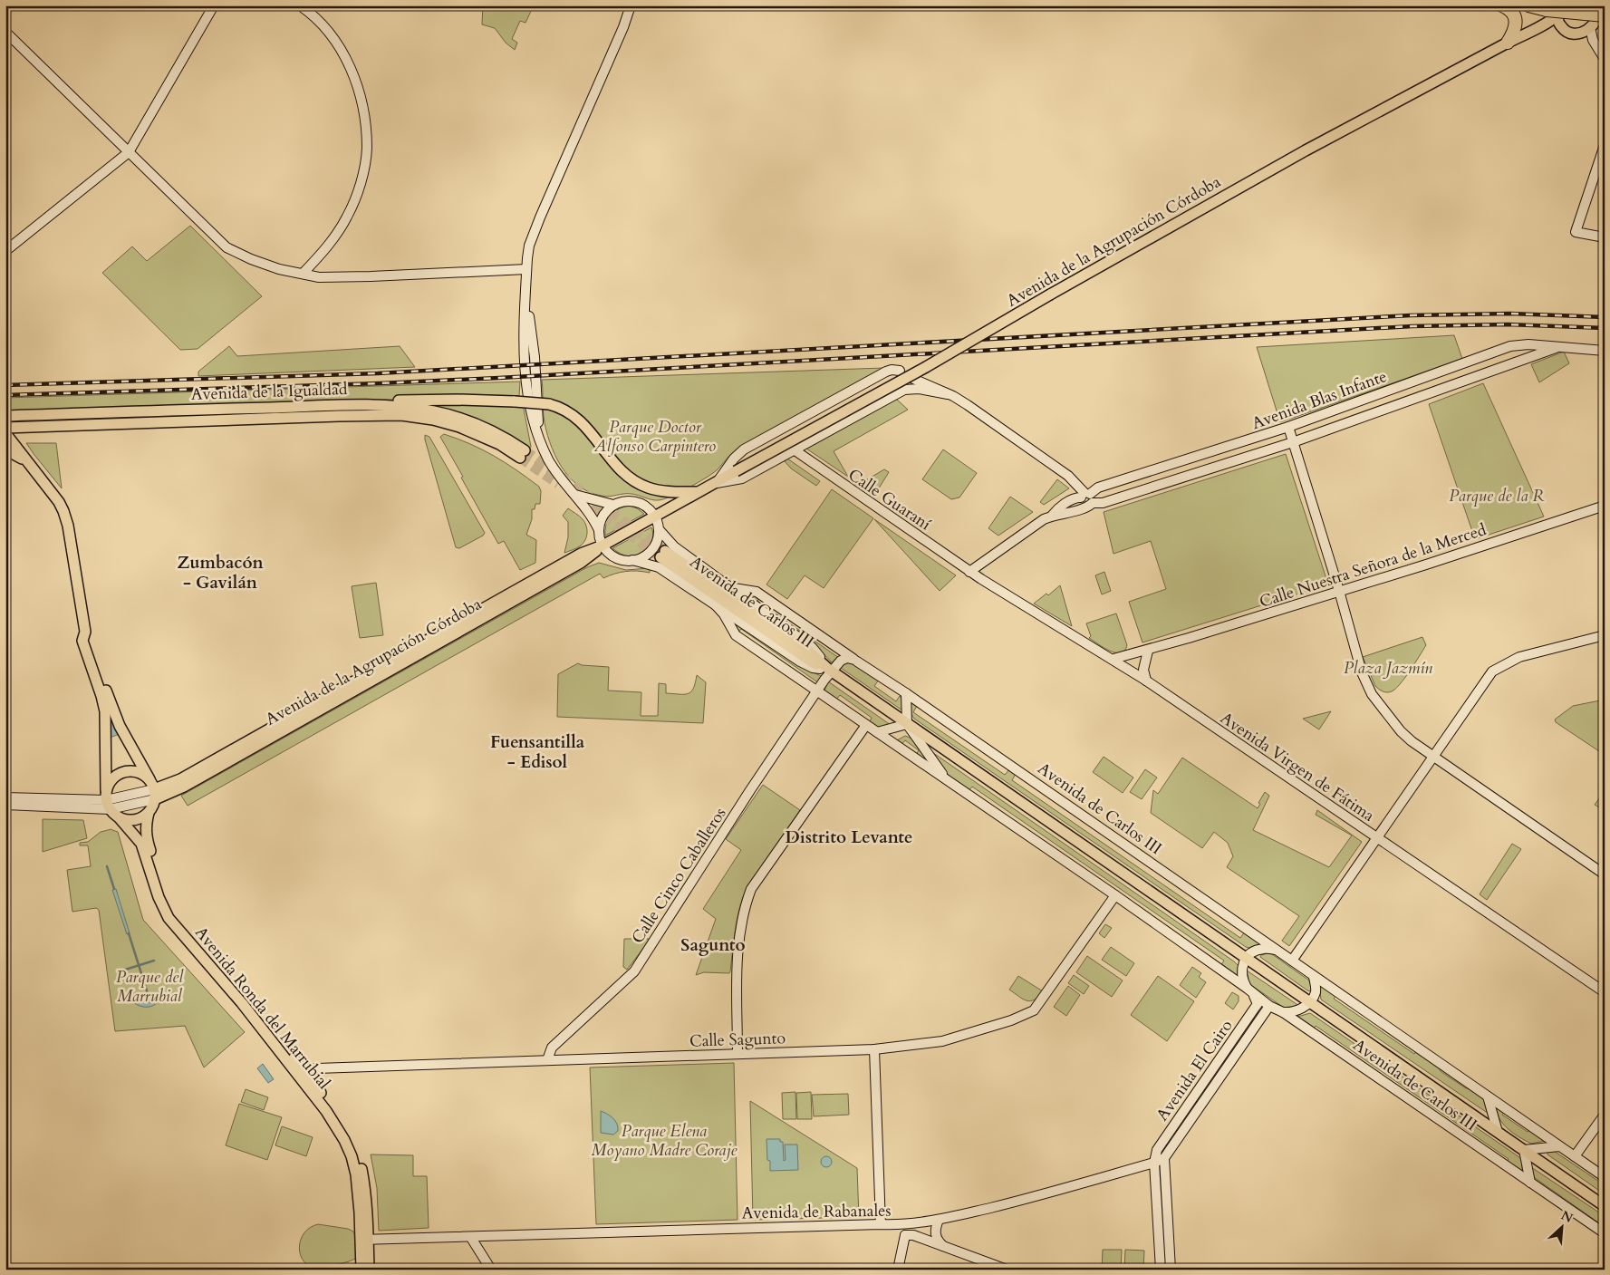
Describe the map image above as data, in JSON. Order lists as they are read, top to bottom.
{
  "streets": {
    "main road": [
      "Avenida de la Agrupación Córdoba",
      "Avenida de la Igualdad",
      "Avenida de Carlos III",
      "Avenida Ronda del Marrubial"
    ],
    "street": [
      "Avenida Blas Infante",
      "Calle Guaraní",
      "Calle Nuestra Señora de la Merced",
      "Avenida Virgen de Fátima",
      "Calle Cinco Caballeros",
      "Calle Sagunto",
      "Avenida El Cairo",
      "Avenida de Rabanales"
    ]
  },
  "crossings": [
    ["Avenida de la Agrupación Córdoba", "Calle Guaraní"],
    ["Avenida de la Agrupación Córdoba", "Avenida de Carlos III"],
    ["Avenida de la Agrupación Córdoba", "Avenida Ronda del Marrubial"],
    ["Avenida Blas Infante", "Calle Guaraní"],
    ["Avenida Blas Infante", "Avenida Virgen de Fátima"],
    ["Calle Guaraní", "Avenida Virgen de Fátima"],
    ["Calle Nuestra Señora de la Merced", "Avenida Virgen de Fátima"],
    ["Avenida de Carlos III", "Calle Cinco Caballeros"],
    ["Avenida de Carlos III", "Calle Sagunto"],
    ["Avenida de Carlos III", "Avenida El Cairo"],
    ["Calle Cinco Caballeros", "Calle Sagunto"],
    ["Avenida Ronda del Marrubial", "Calle Sagunto"],
    ["Avenida Ronda del Marrubial", "Avenida de Rabanales"],
    ["Avenida El Cairo", "Avenida de Rabanales"]
  ],
  "districts": [
    "Zumbacón - Gavilán",
    "Fuensantilla - Edisol",
    "Distrito Levante",
    "Sagunto"
  ],
  "parks": [
    "Parque Doctor Alfonso Carpintero",
    "Parque de la R",
    "Plaza Jazmín",
    "Parque del Marrubial",
    "Parque Elena Moyano Madre Coraje"
  ],
  "north": "top right"
}
